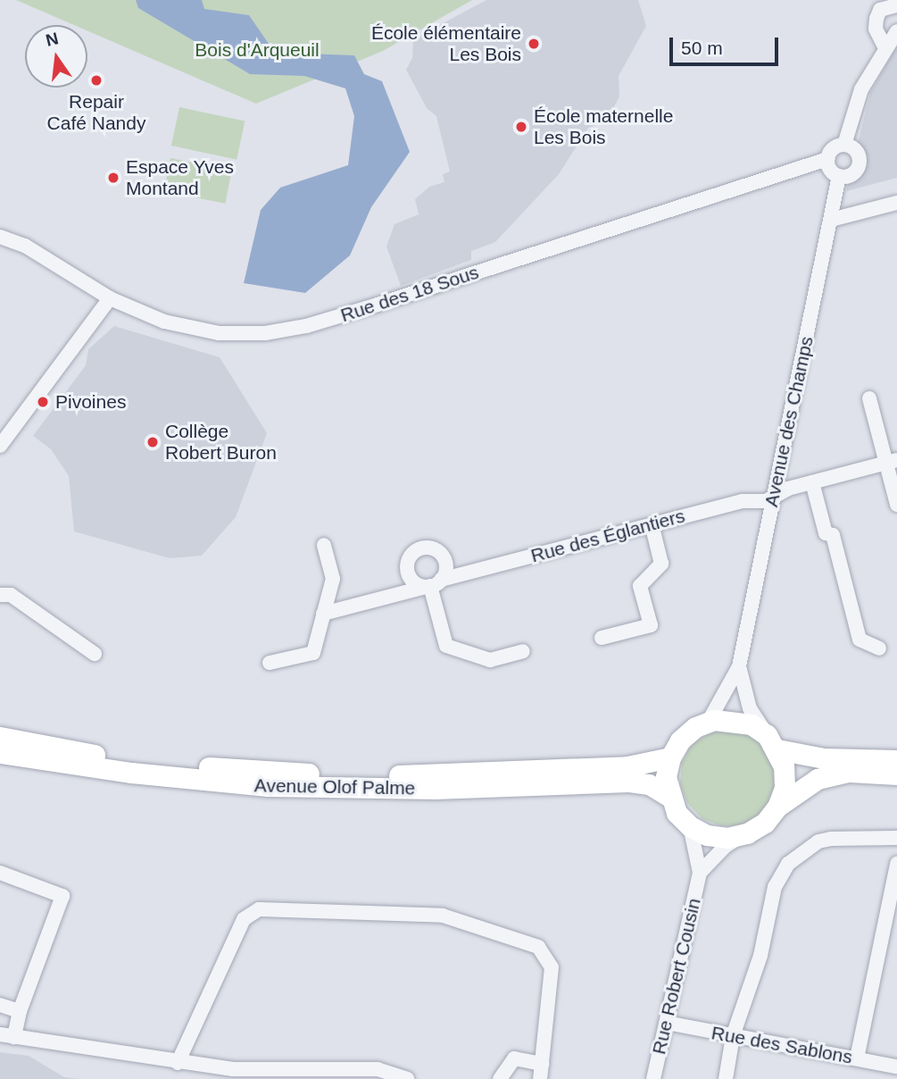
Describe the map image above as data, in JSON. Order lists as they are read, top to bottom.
{
  "streets": {
    "main road": ["Avenue Olof Palme"],
    "street": [
      "Rue des 18 Sous",
      "Avenue des Champs",
      "Rue des Églantiers",
      "Rue Robert Cousin",
      "Rue des Sablons"
    ]
  },
  "crossings": [
    ["Rue des 18 Sous", "Avenue des Champs"],
    ["Avenue des Champs", "Rue des Églantiers"],
    ["Avenue des Champs", "Avenue Olof Palme"],
    ["Avenue des Champs", "Rue Robert Cousin"],
    ["Avenue Olof Palme", "Rue Robert Cousin"],
    ["Rue Robert Cousin", "Rue des Sablons"]
  ],
  "parks": ["Bois d'Arqueuil"],
  "places": [
    "École élémentaire Les Bois",
    "Repair Café Nandy",
    "École maternelle Les Bois",
    "Espace Yves Montand",
    "Pivoines",
    "Collège Robert Buron"
  ],
  "scale_bar": "50 m",
  "north": "top"
}
